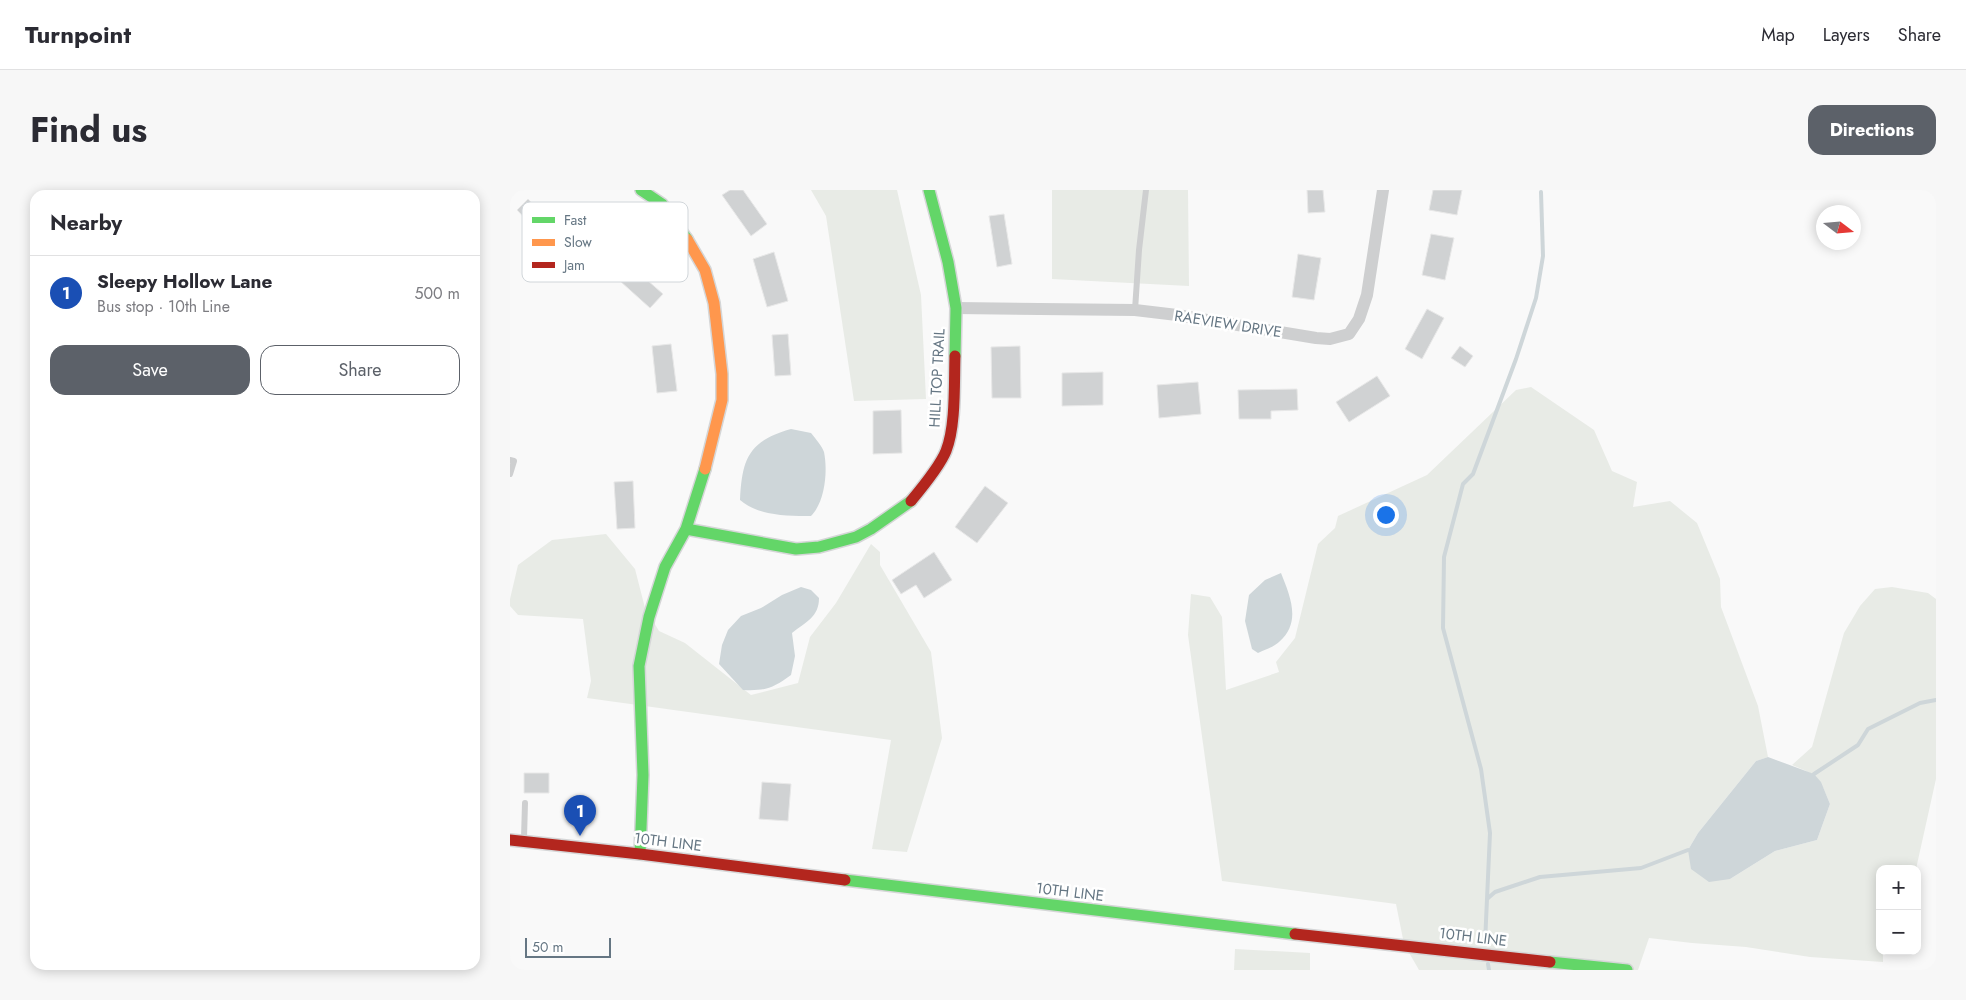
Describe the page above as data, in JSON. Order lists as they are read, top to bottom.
{
  "streets": {
    "street": ["RAEVIEW DRIVE", "HILL TOP TRAIL", "10TH LINE"]
  },
  "crossings": [
    ["RAEVIEW DRIVE", "HILL TOP TRAIL"]
  ],
  "legend": ["Fast", "Slow", "Jam"],
  "scale_bar": "50 m",
  "north": "right",
  "page": {
    "header": "Turnpoint",
    "nav": ["Map", "Layers", "Share"],
    "title": "Find us",
    "buttons": [
      "Directions",
      ["Save", "Share"]
    ],
    "heading": "Nearby",
    "list": [
      {
        "mark": "1",
        "name": "Sleepy Hollow Lane",
        "note": "Bus stop · 10th Line",
        "value": "500 m"
      }
    ],
    "pins": "1",
    "map_buttons": ["+", "−"],
    "scale": "50 m"
  }
}
